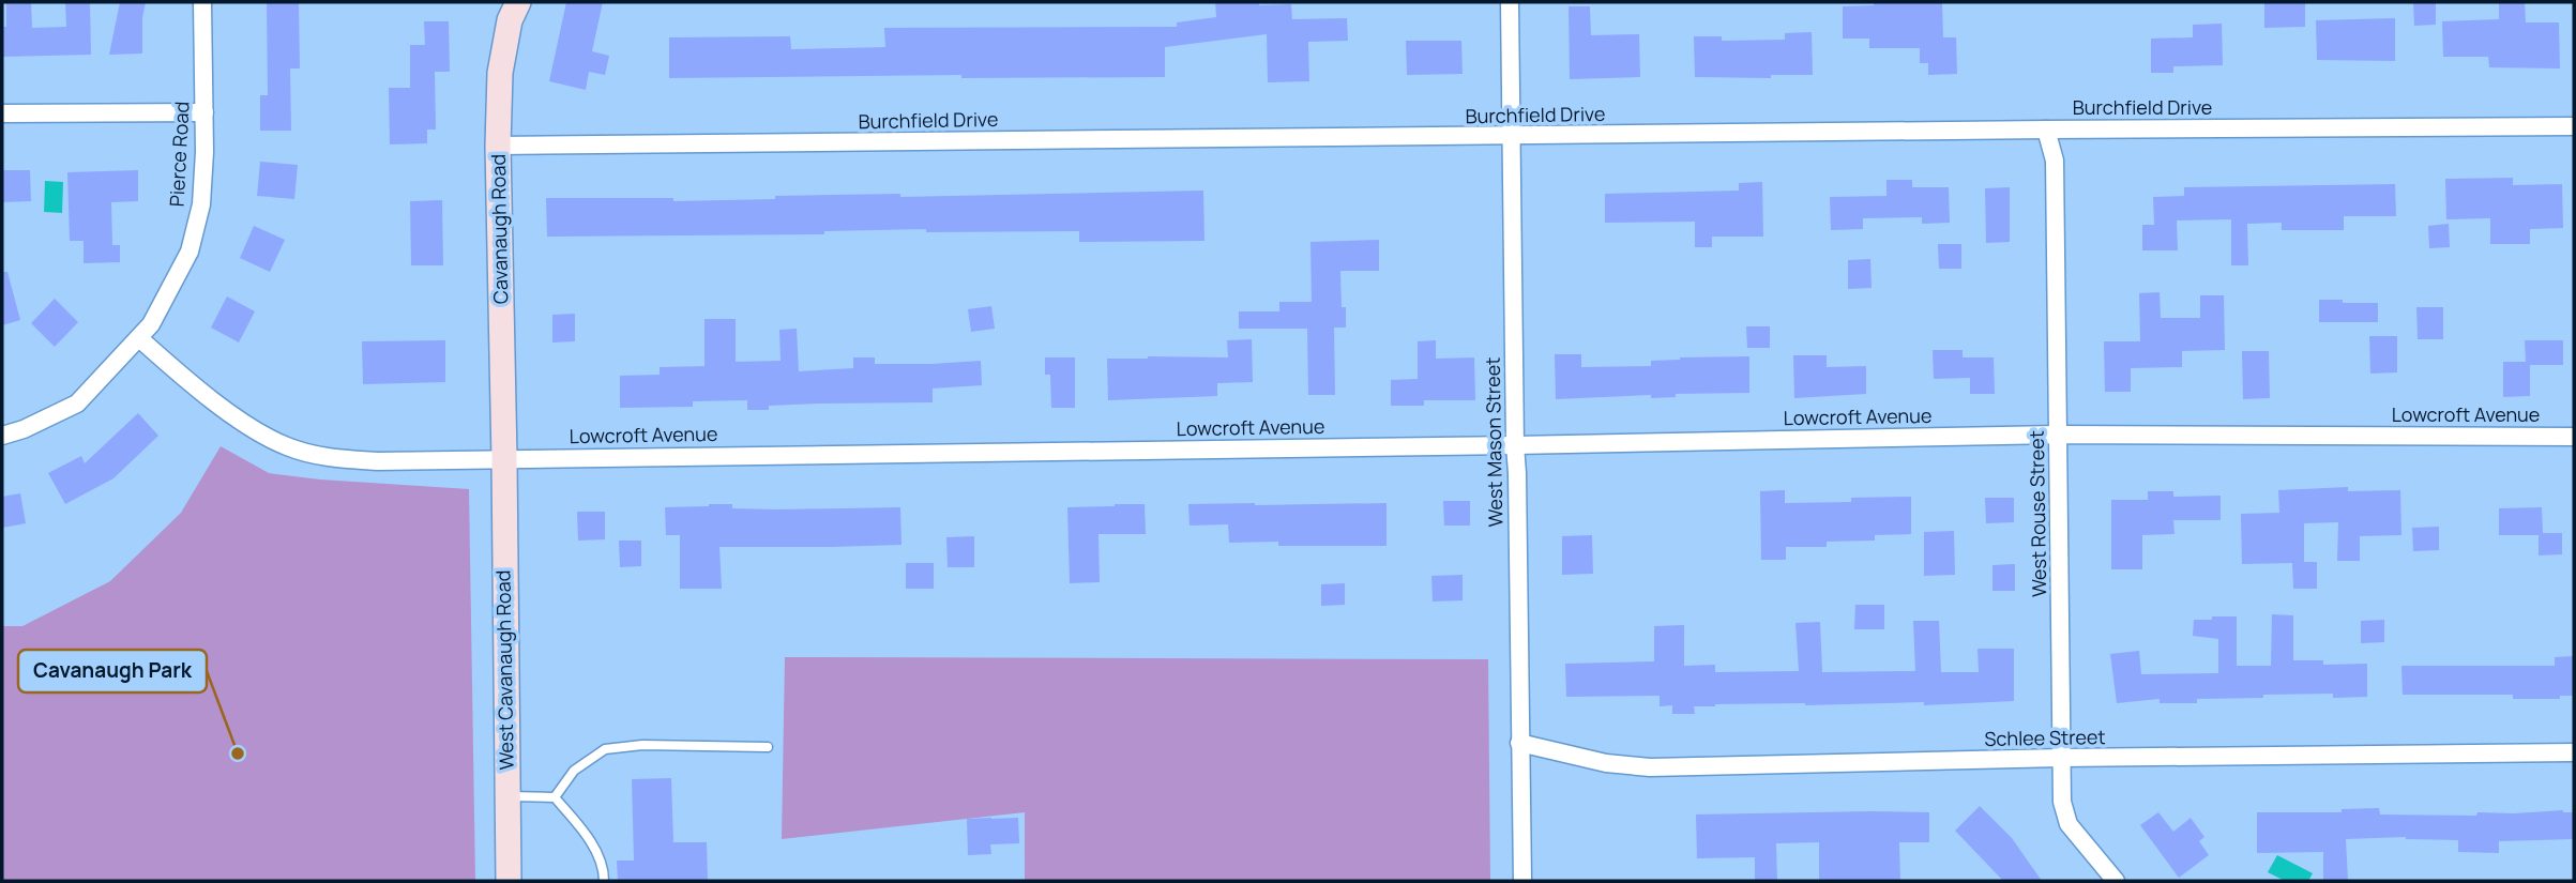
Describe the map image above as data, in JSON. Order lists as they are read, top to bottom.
{
  "streets": {
    "street": [
      "Burchfield Drive",
      "Pierce Road",
      "Cavanaugh Road",
      "Lowcroft Avenue",
      "West Mason Street",
      "West Rouse Street",
      "West Cavanaugh Road",
      "Schlee Street"
    ]
  },
  "crossings": [
    ["Burchfield Drive", "Cavanaugh Road"],
    ["Burchfield Drive", "West Mason Street"],
    ["Burchfield Drive", "West Rouse Street"],
    ["Pierce Road", "Lowcroft Avenue"],
    ["Cavanaugh Road", "Lowcroft Avenue"],
    ["Cavanaugh Road", "West Cavanaugh Road"],
    ["Lowcroft Avenue", "West Mason Street"],
    ["Lowcroft Avenue", "West Rouse Street"],
    ["Lowcroft Avenue", "West Cavanaugh Road"],
    ["West Mason Street", "Schlee Street"],
    ["West Rouse Street", "Schlee Street"]
  ],
  "places": ["Cavanaugh Park"]
}
